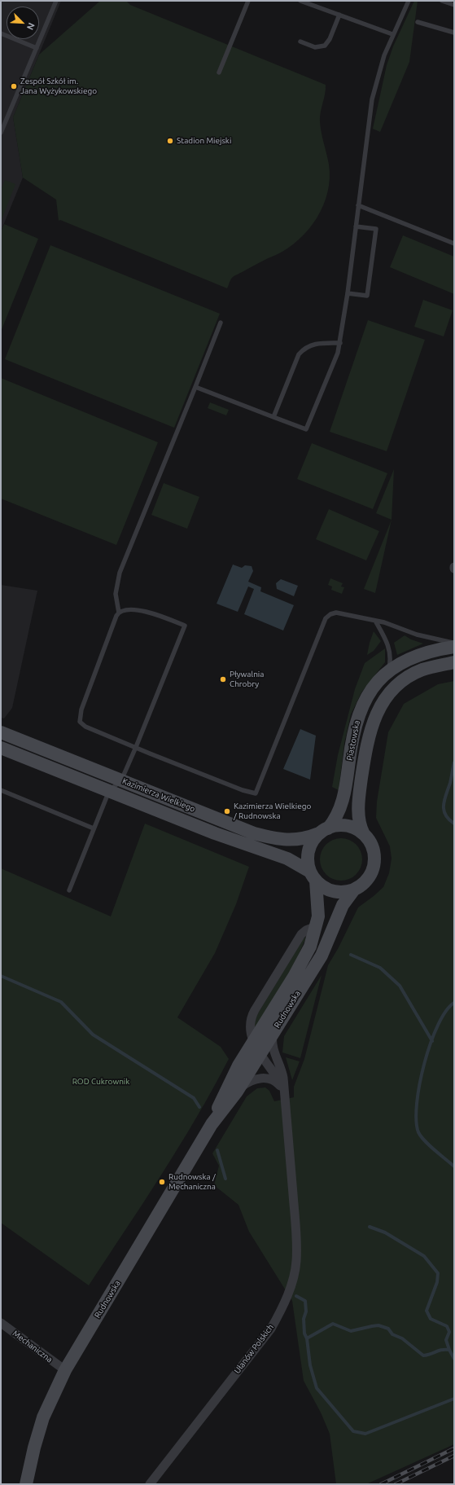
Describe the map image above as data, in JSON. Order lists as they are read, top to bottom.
{
  "streets": {
    "main road": ["Piastowska", "Kazimierza Wielkiego", "Rudnowska"],
    "street": ["Mechaniczna", "Ułanów Polskich"]
  },
  "crossings": [
    ["Piastowska", "Kazimierza Wielkiego"],
    ["Piastowska", "Rudnowska"],
    ["Kazimierza Wielkiego", "Rudnowska"],
    ["Rudnowska", "Mechaniczna"],
    ["Rudnowska", "Ułanów Polskich"]
  ],
  "parks": ["ROD Cukrownik"],
  "places": [
    "Zespół Szkół im. Jana Wyżykowskiego",
    "Stadion Miejski",
    "Pływalnia Chrobry",
    "Kazimierza Wielkiego / Rudnowska",
    "Rudnowska / Mechaniczna"
  ],
  "north": "bottom right"
}
